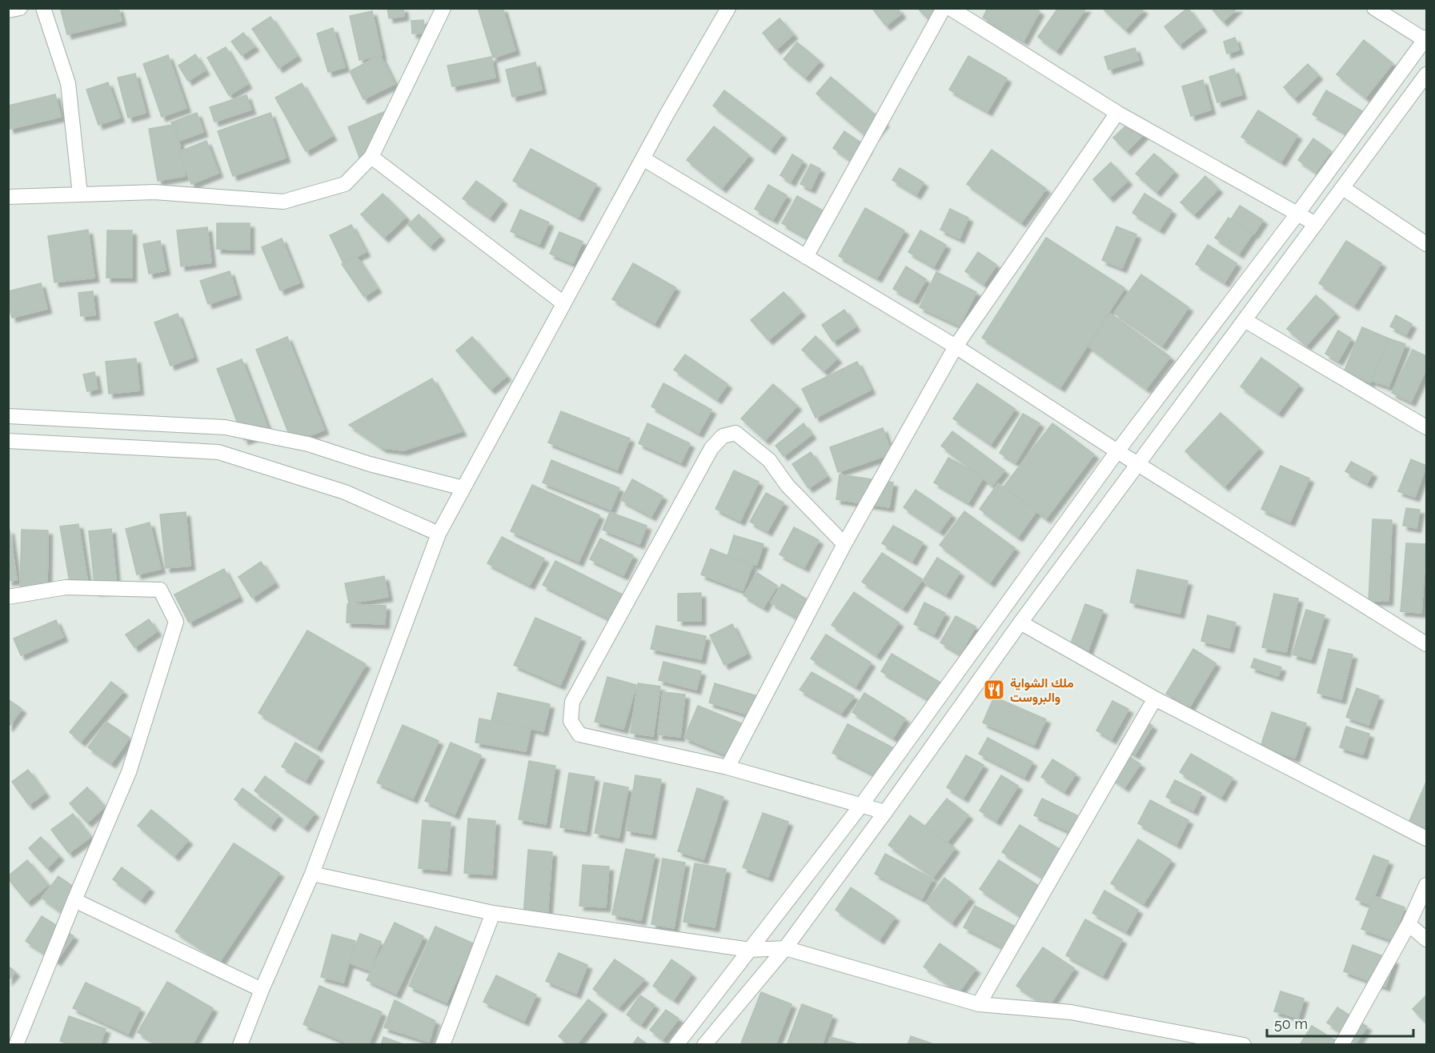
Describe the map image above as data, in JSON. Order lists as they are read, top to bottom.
{
  "places": {
    "restaurant": ["ملك الشواية والبروست"]
  },
  "scale_bar": "50 m"
}
